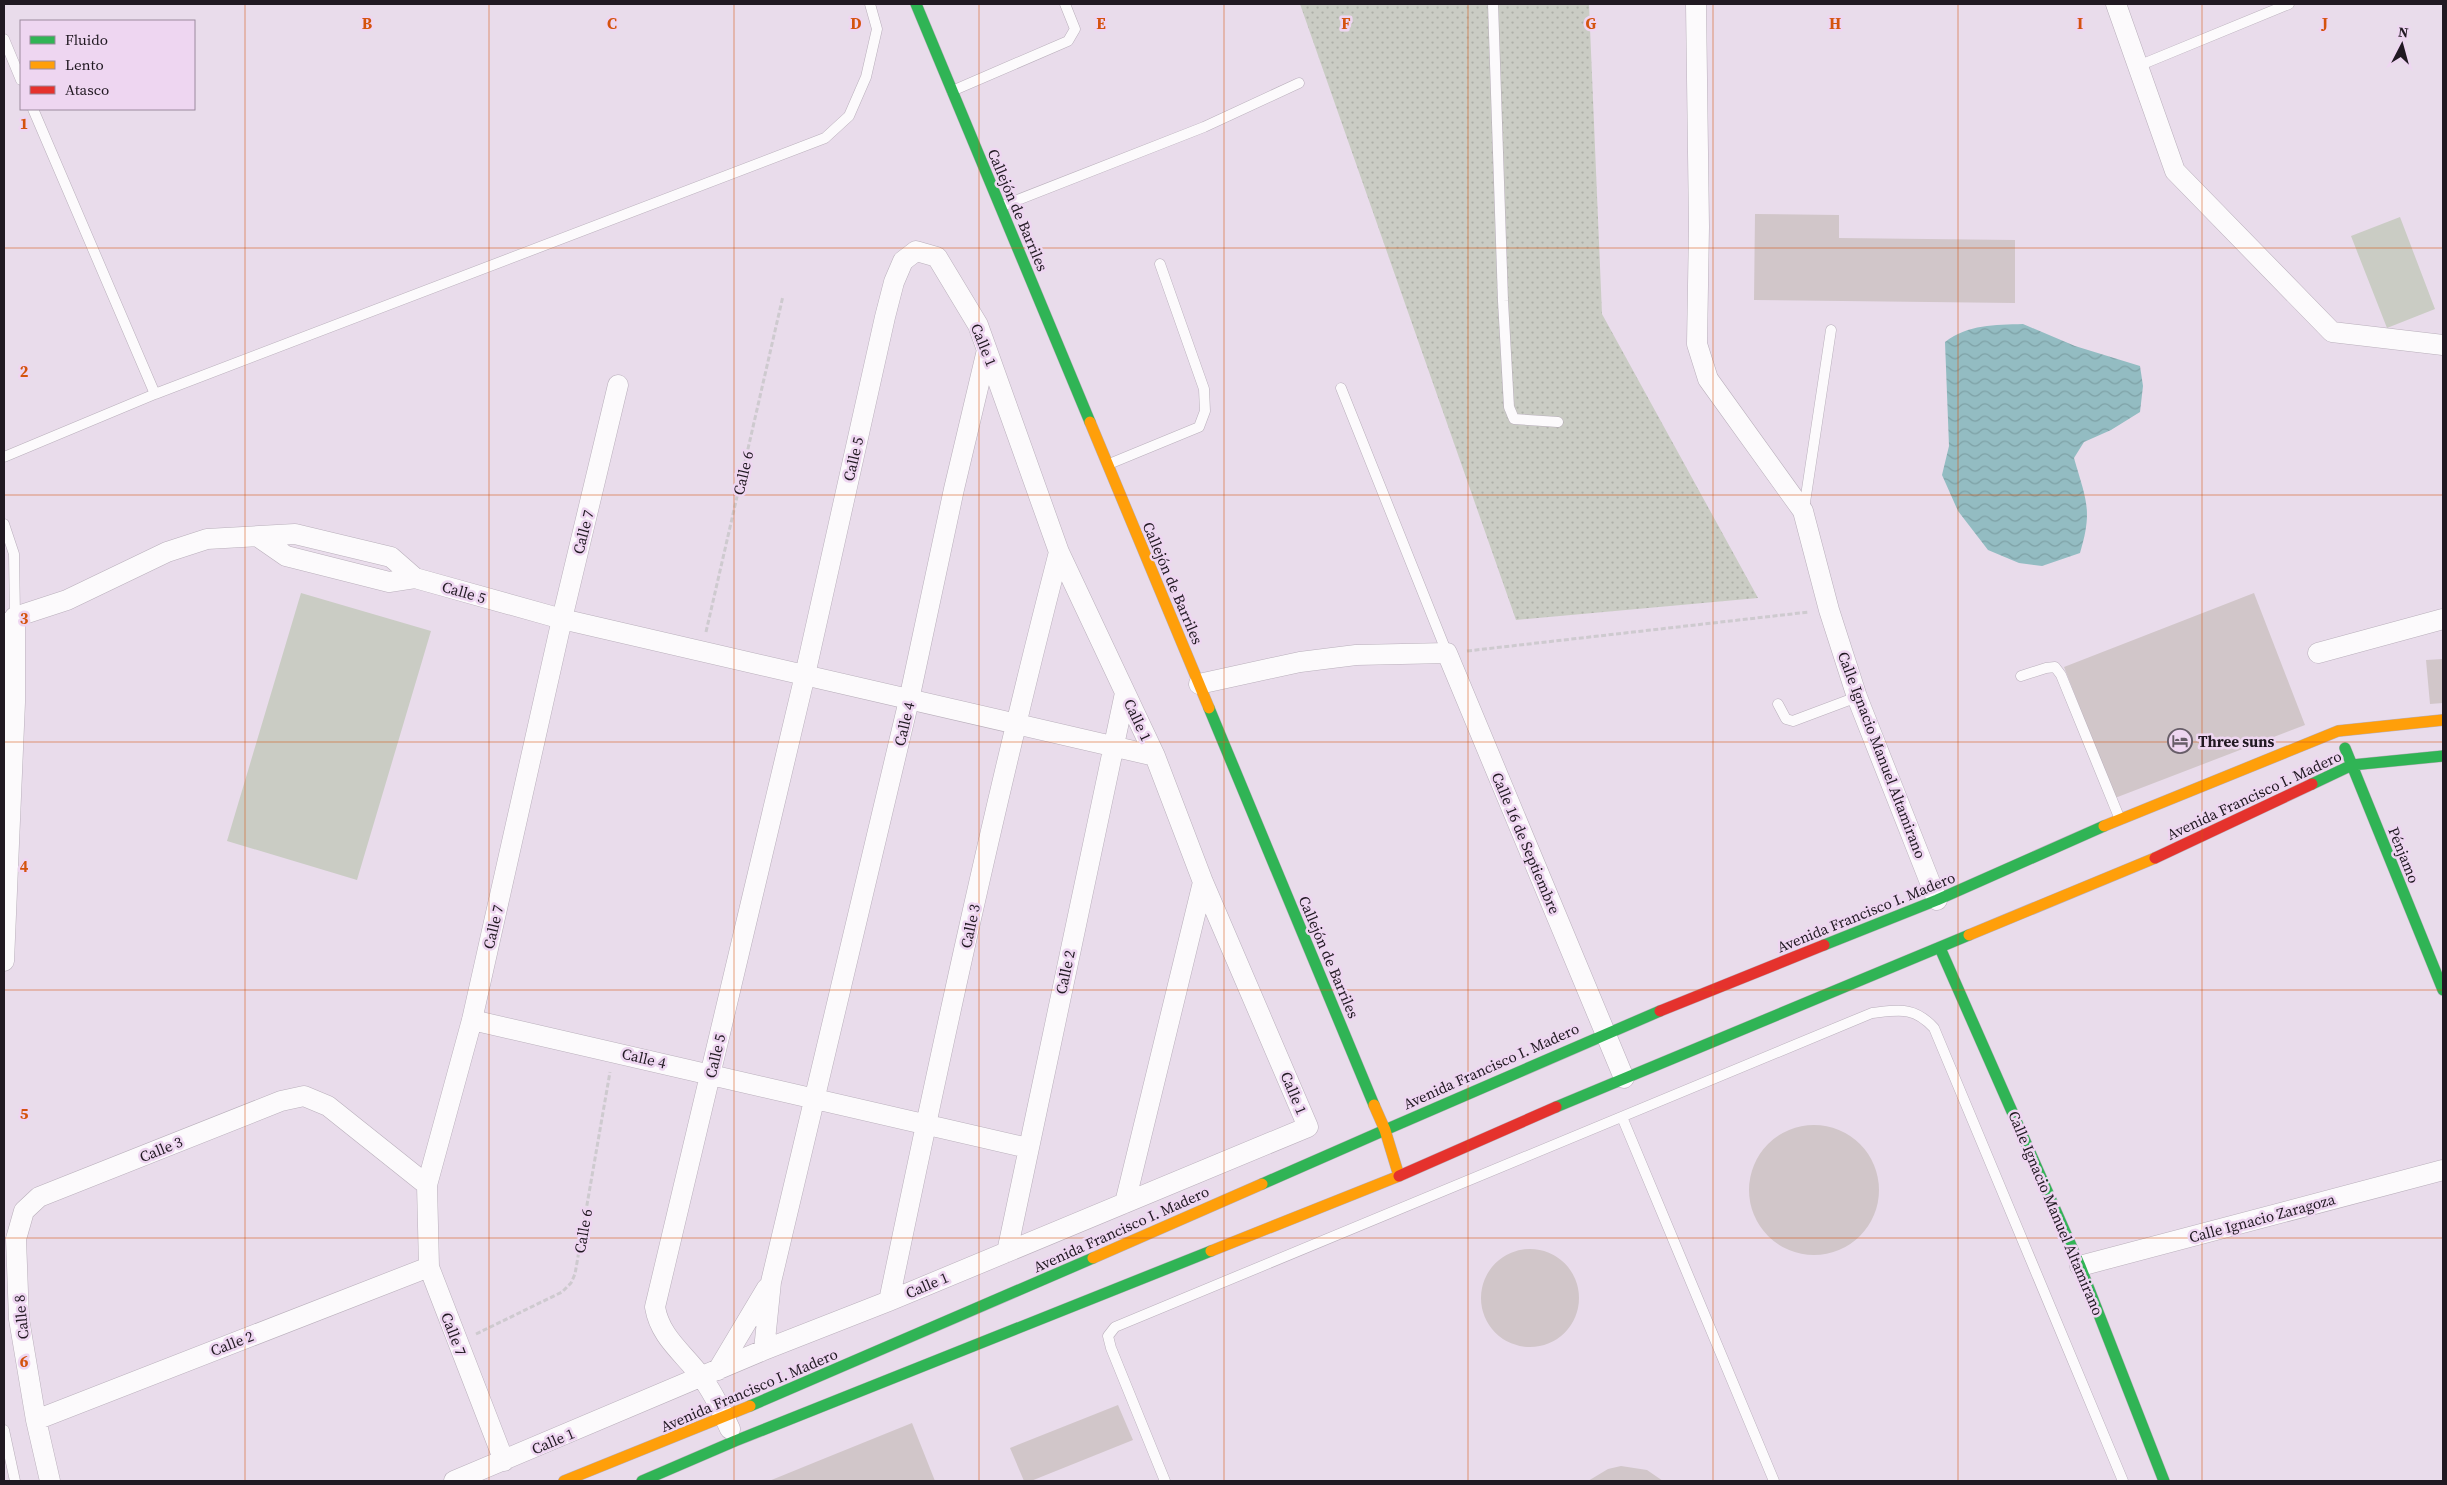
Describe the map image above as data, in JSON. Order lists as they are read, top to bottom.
{
  "streets": {
    "main road": [
      "Callejón de Barriles",
      "Calle Ignacio Manuel Altamirano",
      "Avenida Francisco I. Madero",
      "Pénjamo"
    ],
    "street": [
      "Calle 1",
      "Calle 5",
      "Calle 7",
      "Calle 4",
      "Calle 16 de Septiembre",
      "Calle 3",
      "Calle 2",
      "Calle Ignacio Zaragoza",
      "Calle 8"
    ],
    "path": ["Calle 6"]
  },
  "crossings": [
    ["Callejón de Barriles", "Avenida Francisco I. Madero"],
    ["Calle 1", "Calle 5"],
    ["Calle 1", "Calle 7"],
    ["Calle 1", "Calle 4"],
    ["Calle 1", "Calle 3"],
    ["Calle 1", "Calle 2"],
    ["Calle 5", "Calle 6"],
    ["Calle 5", "Calle 7"],
    ["Calle 5", "Calle 4"],
    ["Calle 5", "Avenida Francisco I. Madero"],
    ["Calle 5", "Calle 3"],
    ["Calle 5", "Calle 2"],
    ["Calle 6", "Calle 7"],
    ["Calle 6", "Calle 4"],
    ["Calle 7", "Calle 4"],
    ["Calle 7", "Calle 3"],
    ["Calle 7", "Calle 2"],
    ["Calle 4", "Calle 3"],
    ["Calle 4", "Calle 2"],
    ["Calle Ignacio Manuel Altamirano", "Avenida Francisco I. Madero"],
    ["Calle Ignacio Manuel Altamirano", "Calle Ignacio Zaragoza"],
    ["Avenida Francisco I. Madero", "Calle 16 de Septiembre"],
    ["Avenida Francisco I. Madero", "Pénjamo"],
    ["Calle 3", "Calle 8"],
    ["Calle 2", "Calle 8"]
  ],
  "places": {
    "hotel": ["Three suns"]
  },
  "legend": ["Fluido", "Lento", "Atasco"],
  "north": "top",
  "grid": {
    "columns": [
      "B",
      "C",
      "D",
      "E",
      "F",
      "G",
      "H",
      "I",
      "J"
    ],
    "rows": [
      "1",
      "2",
      "3",
      "4",
      "5",
      "6"
    ]
  }
}
